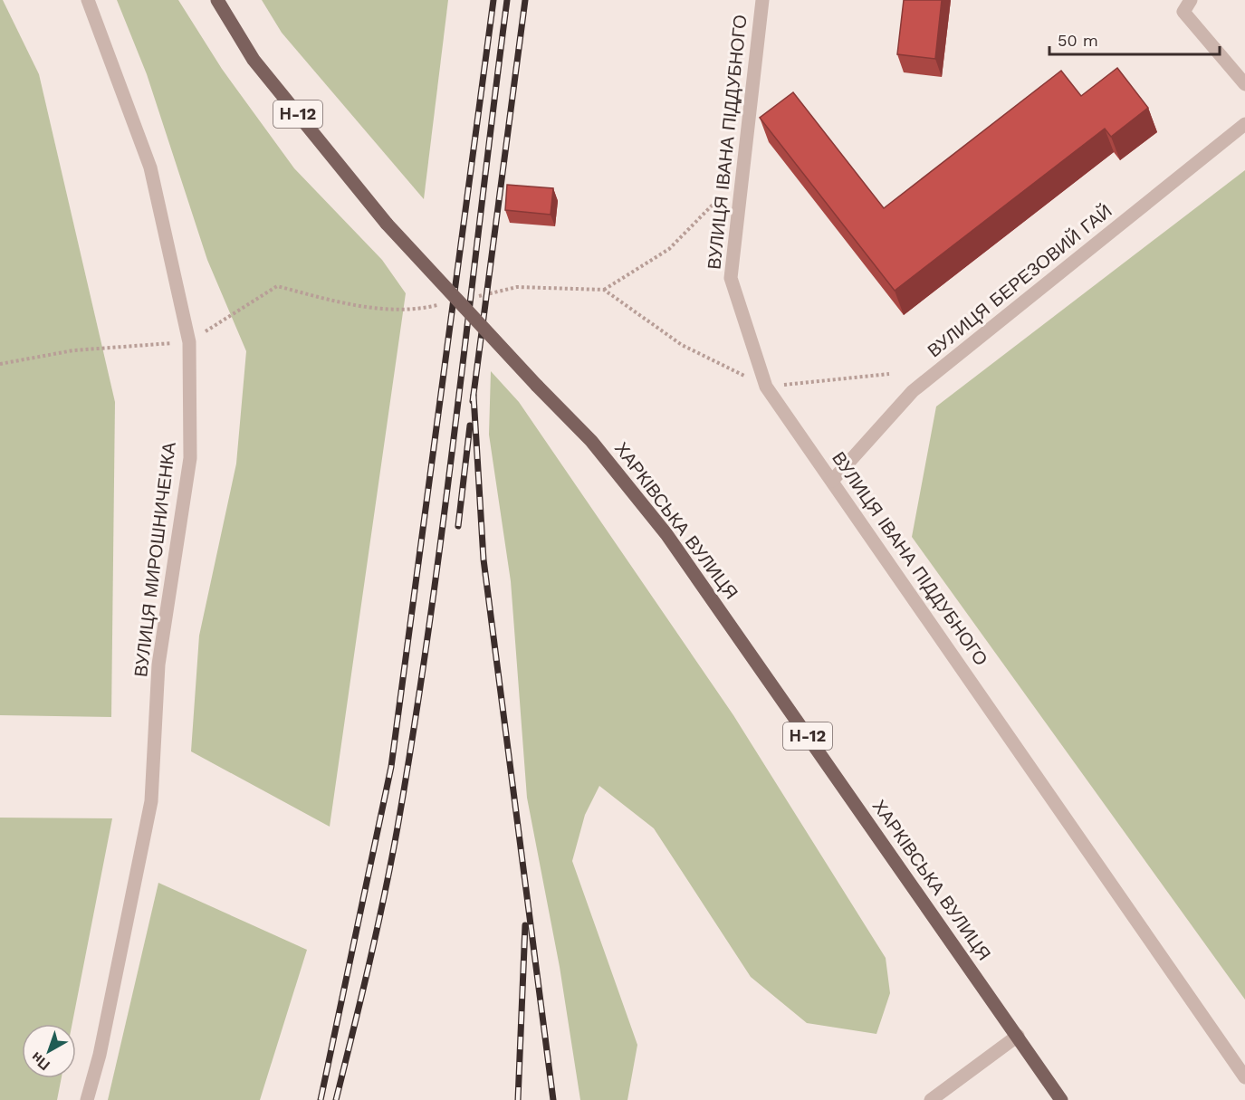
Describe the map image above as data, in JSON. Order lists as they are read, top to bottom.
{
  "streets": {
    "main road": ["Н-12", "ХАРКІВСЬКА ВУЛИЦЯ"],
    "street": ["ВУЛИЦЯ ІВАНА ПІДДУБНОГО", "ВУЛИЦЯ БЕРЕЗОВИЙ ГАЙ", "ВУЛИЦЯ МИРОШНИЧЕНКА"]
  },
  "crossings": [
    ["ВУЛИЦЯ ІВАНА ПІДДУБНОГО", "ВУЛИЦЯ БЕРЕЗОВИЙ ГАЙ"]
  ],
  "scale_bar": "50 m",
  "north": "bottom left"
}
